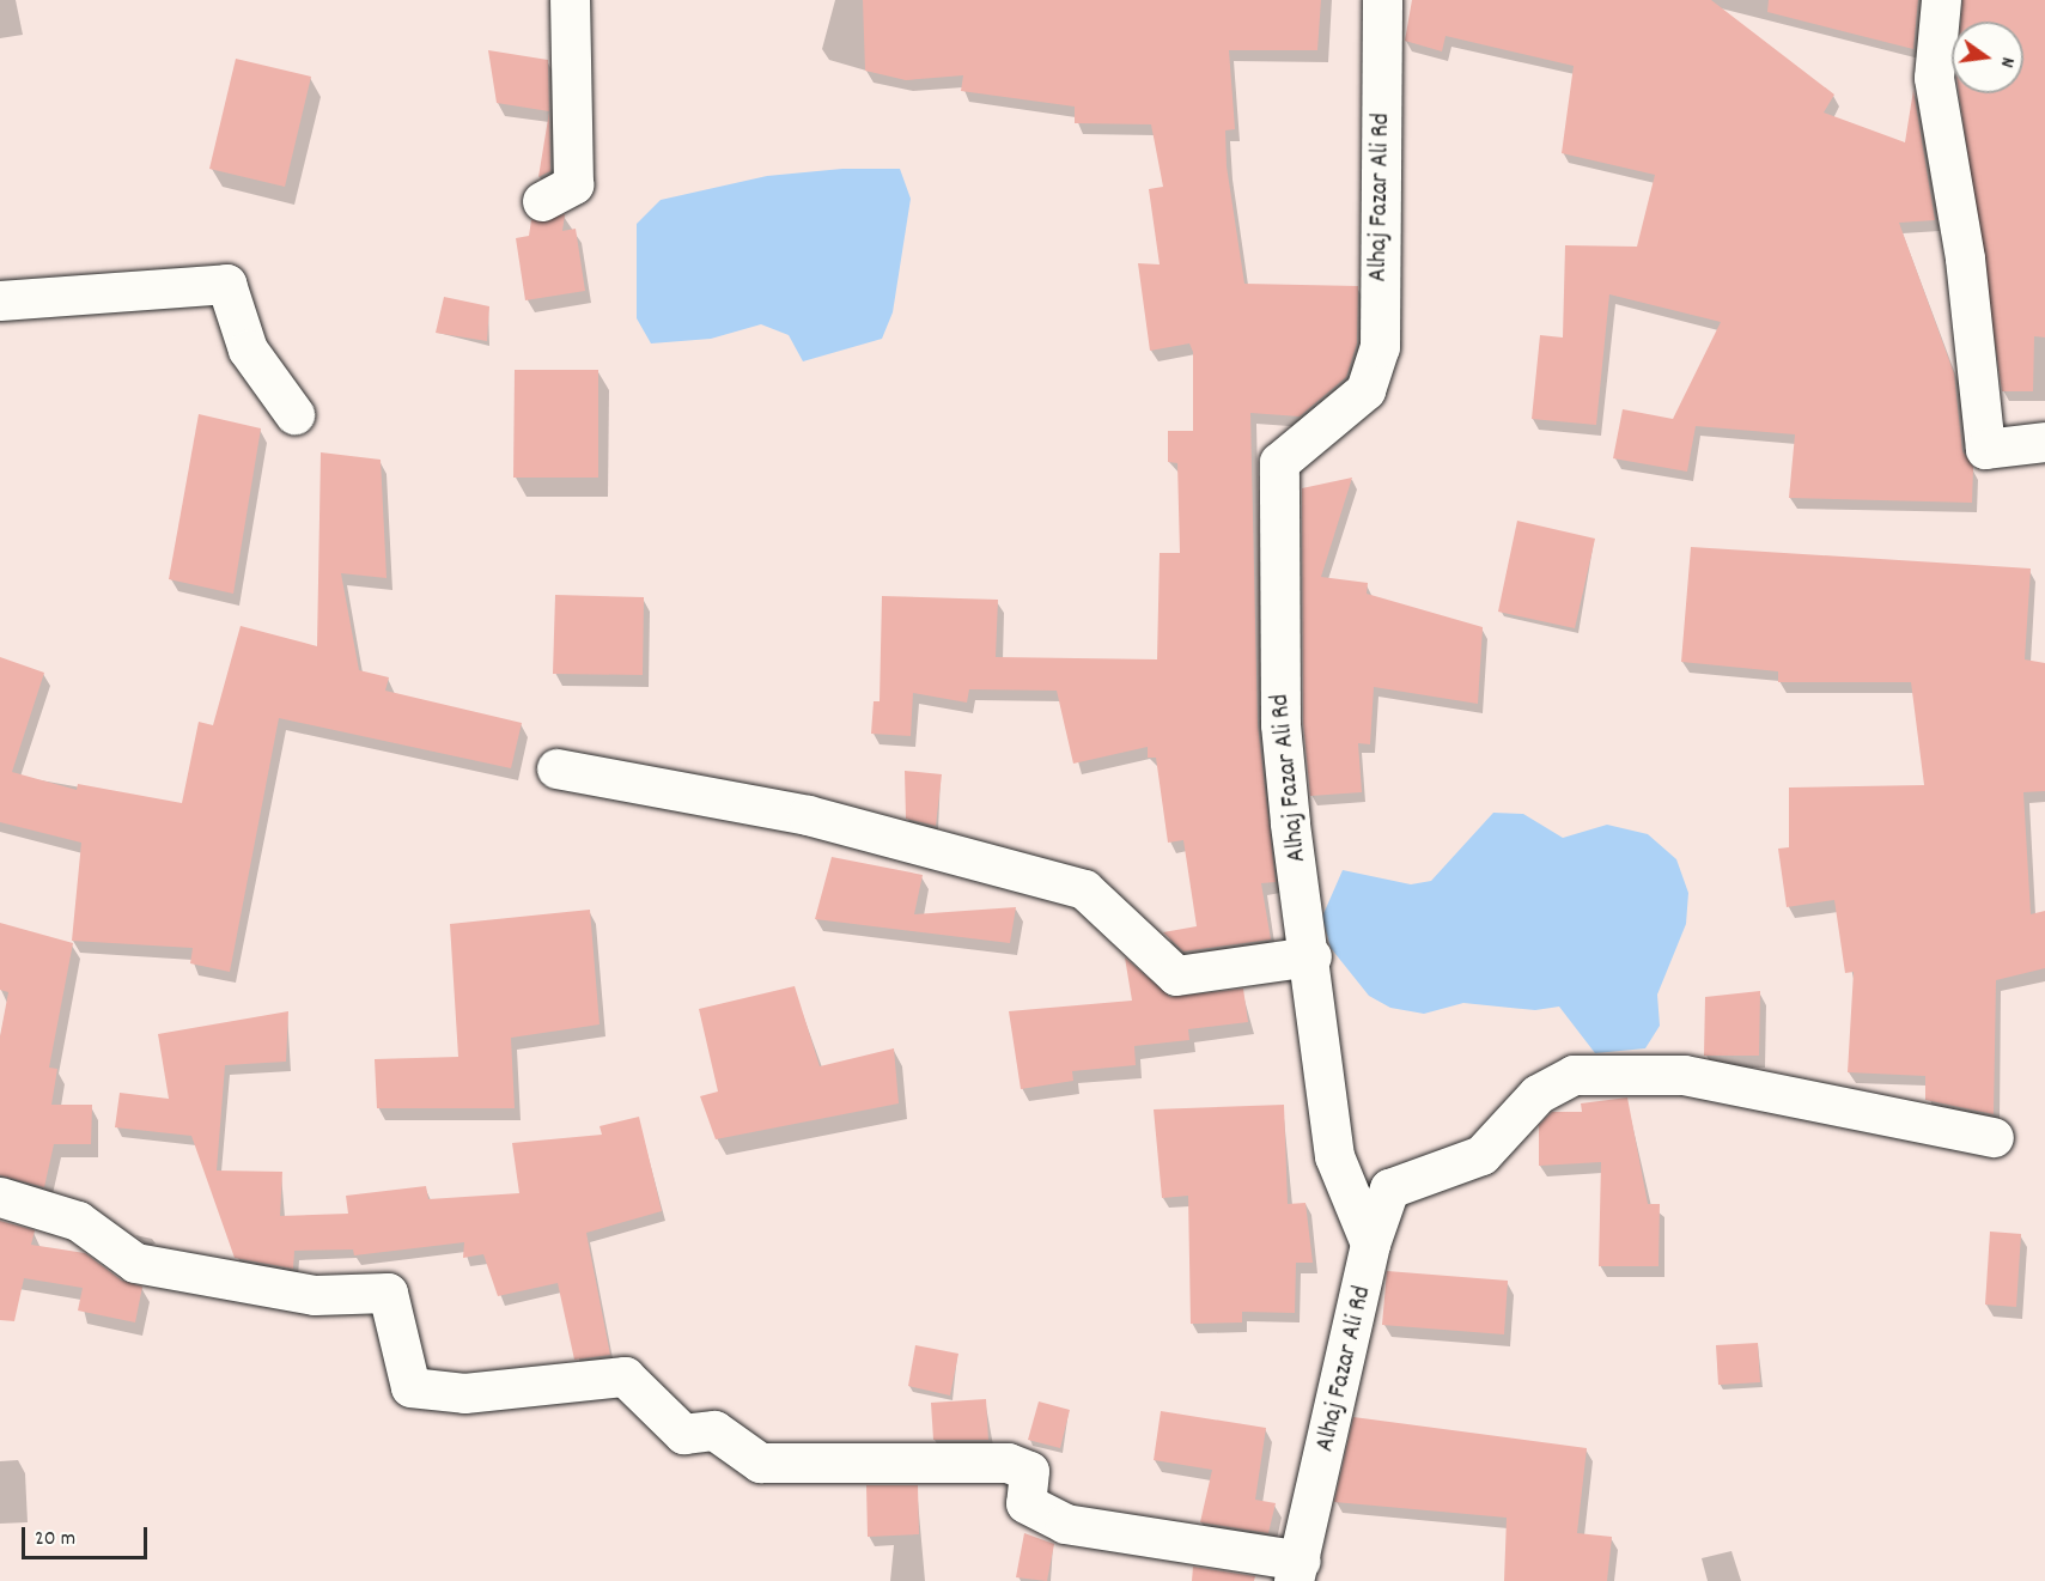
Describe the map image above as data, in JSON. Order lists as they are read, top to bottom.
{
  "streets": {
    "street": ["Alhaj Fazar Ali Rd"]
  },
  "scale_bar": "20 m",
  "north": "right"
}
